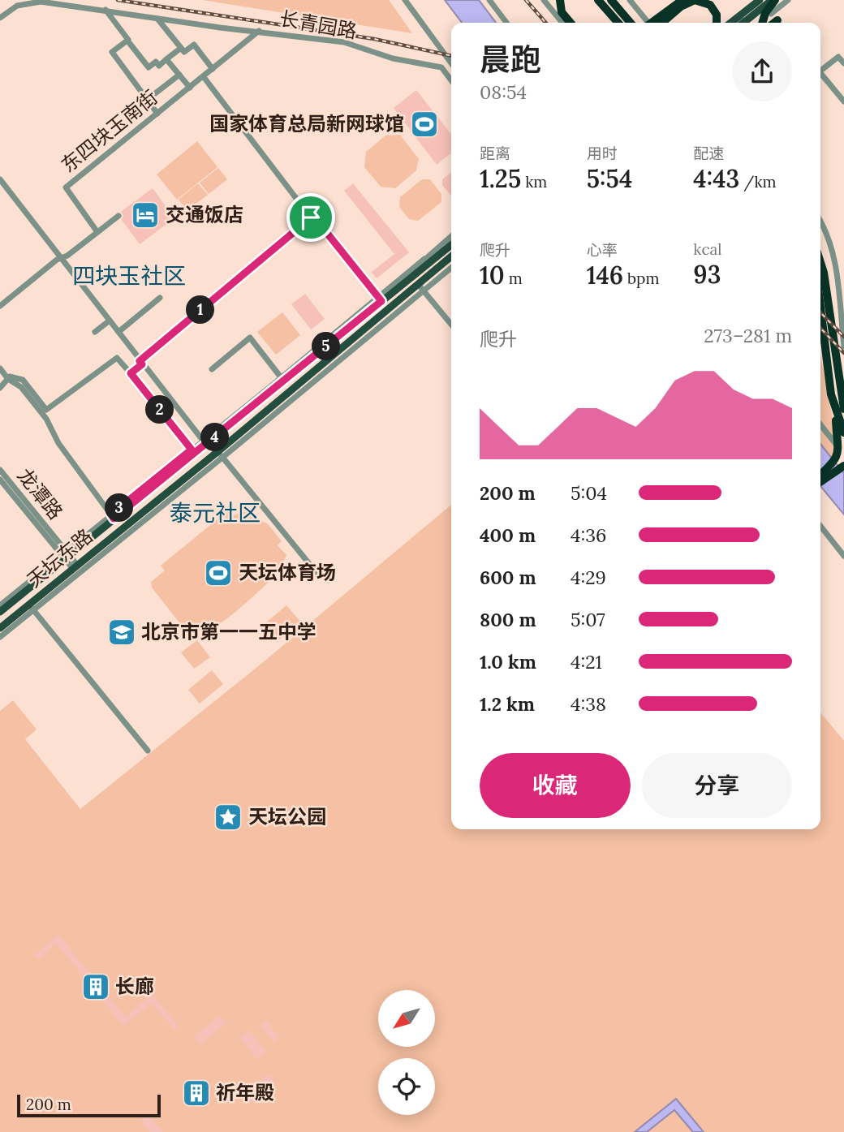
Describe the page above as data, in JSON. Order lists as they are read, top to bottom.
{
  "streets": {
    "main road": ["天坛东路"],
    "street": ["长青园路", "东四块玉南街", "龙潭路"]
  },
  "crossings": [
    ["长青园路", "东四块玉南街"],
    ["龙潭路", "天坛东路"]
  ],
  "districts": ["四块玉社区", "泰元社区"],
  "places": {
    "sports": ["国家体育总局新网球馆", "天坛体育场"],
    "hotel": ["交通饭店"],
    "school or university": ["北京市第一一五中学"],
    "place": ["天坛公园"],
    "building": ["长廊", "祈年殿"]
  },
  "scale_bar": "200 m",
  "north": "bottom left",
  "page": {
    "heading": ["晨跑", "08:54"],
    "stats": [
      ["距离", "1.25 km"],
      ["用时", "5:54"],
      ["配速", "4:43 /km"],
      ["爬升", "10 m"],
      ["心率", "146 bpm"],
      ["kcal", "93"]
    ],
    "pins": [
      "1",
      "5",
      "2",
      "4",
      "3"
    ],
    "chart": ["爬升", "273–281 m"],
    "list": [
      {
        "name": "200 m",
        "note": "5:04"
      },
      {
        "name": "400 m",
        "note": "4:36"
      },
      {
        "name": "600 m",
        "note": "4:29"
      },
      {
        "name": "800 m",
        "note": "5:07"
      },
      {
        "name": "1.0 km",
        "note": "4:21"
      },
      {
        "name": "1.2 km",
        "note": "4:38"
      }
    ],
    "buttons": ["收藏", "分享"],
    "scale": "200 m"
  }
}
